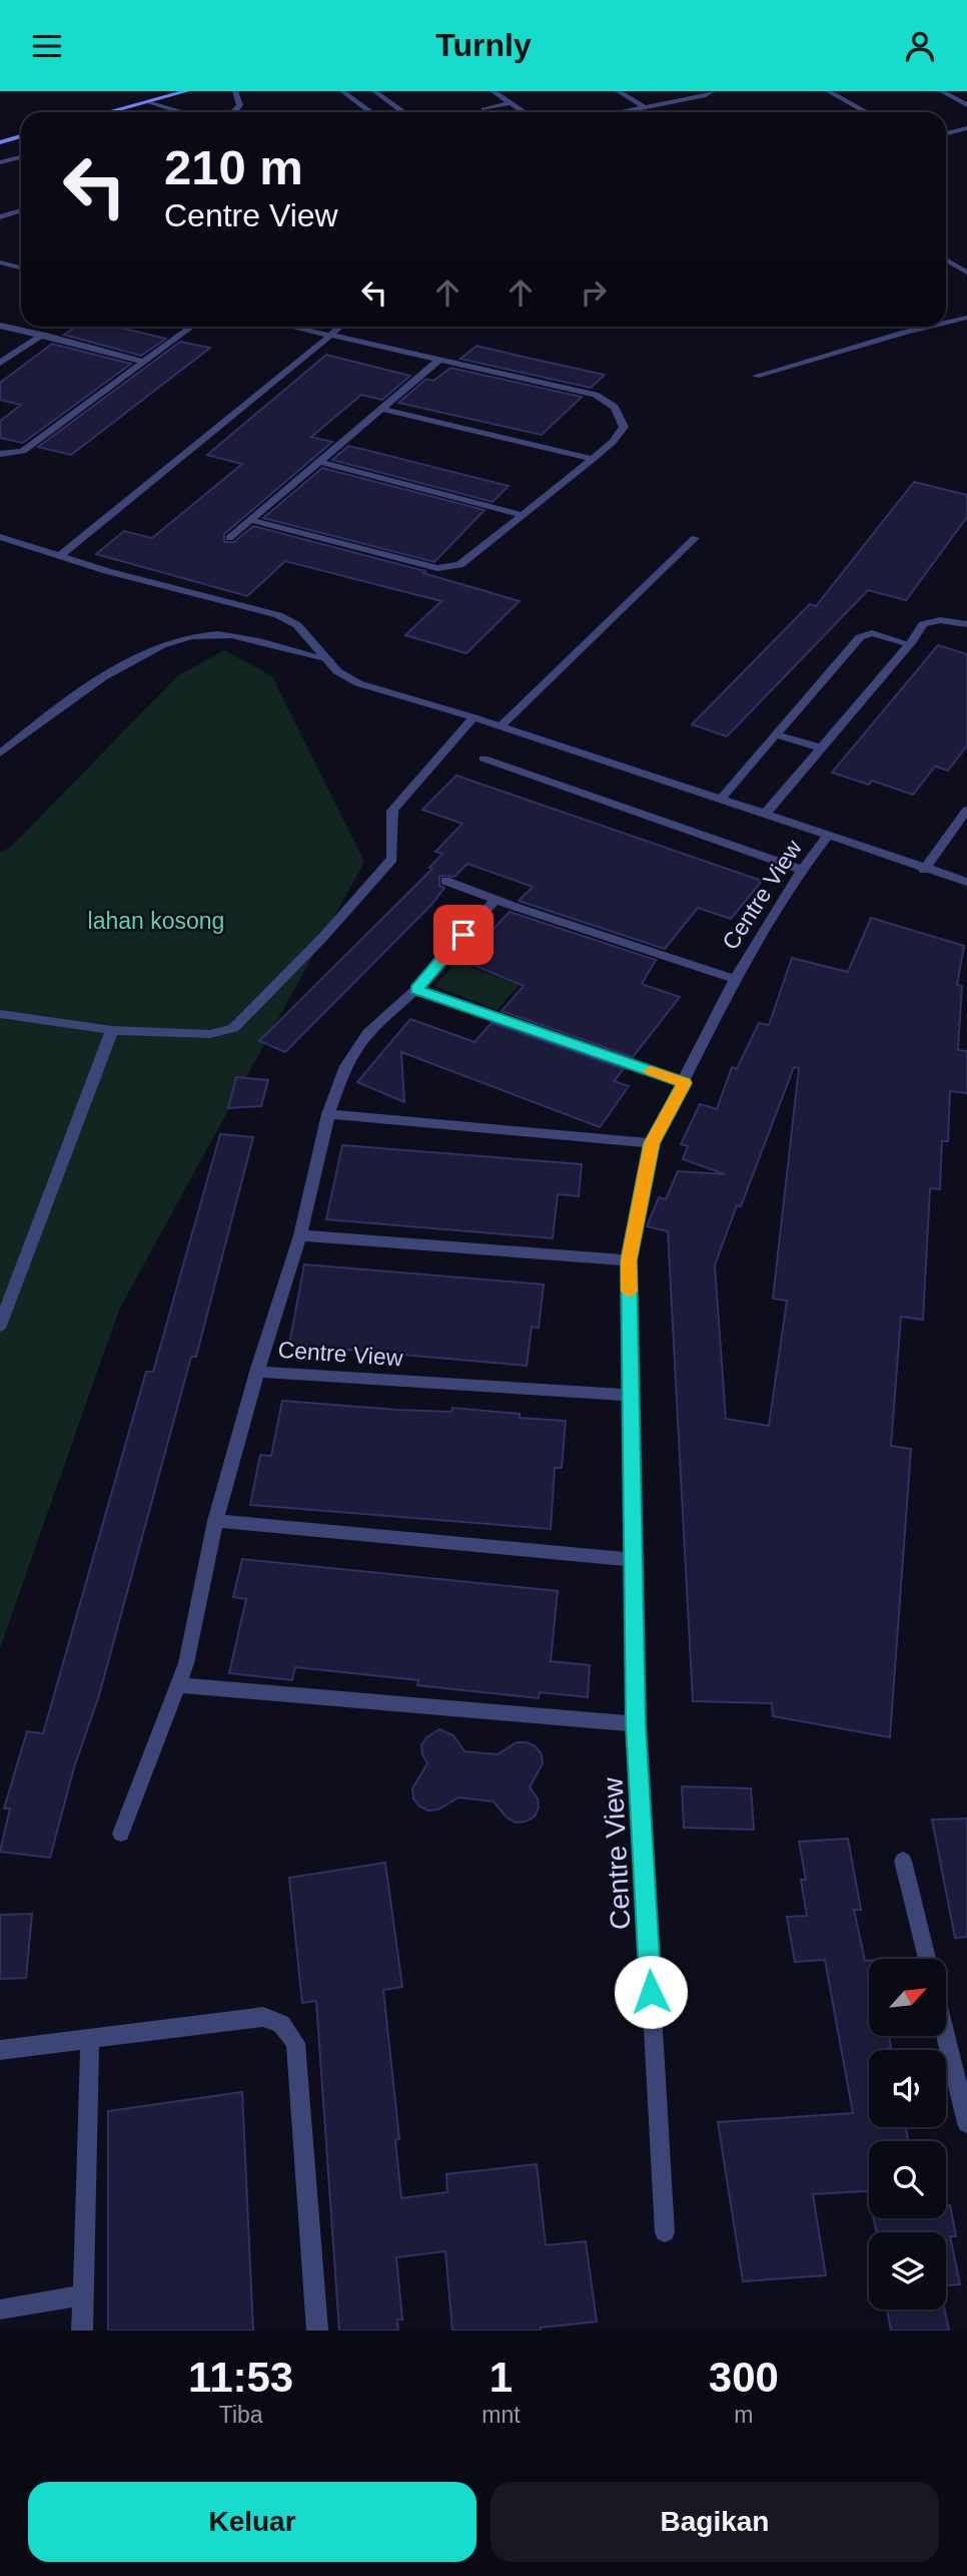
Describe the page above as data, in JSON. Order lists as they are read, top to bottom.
{
  "streets": {
    "street": ["Centre View"]
  },
  "parks": ["lahan kosong"],
  "north": "top right",
  "page": {
    "header": "Turnly",
    "turn": ["210 m", "Centre View"],
    "eta": [
      "11:53",
      "Tiba",
      "1",
      "mnt",
      "300",
      "m"
    ],
    "buttons": ["Keluar", "Bagikan"]
  }
}
